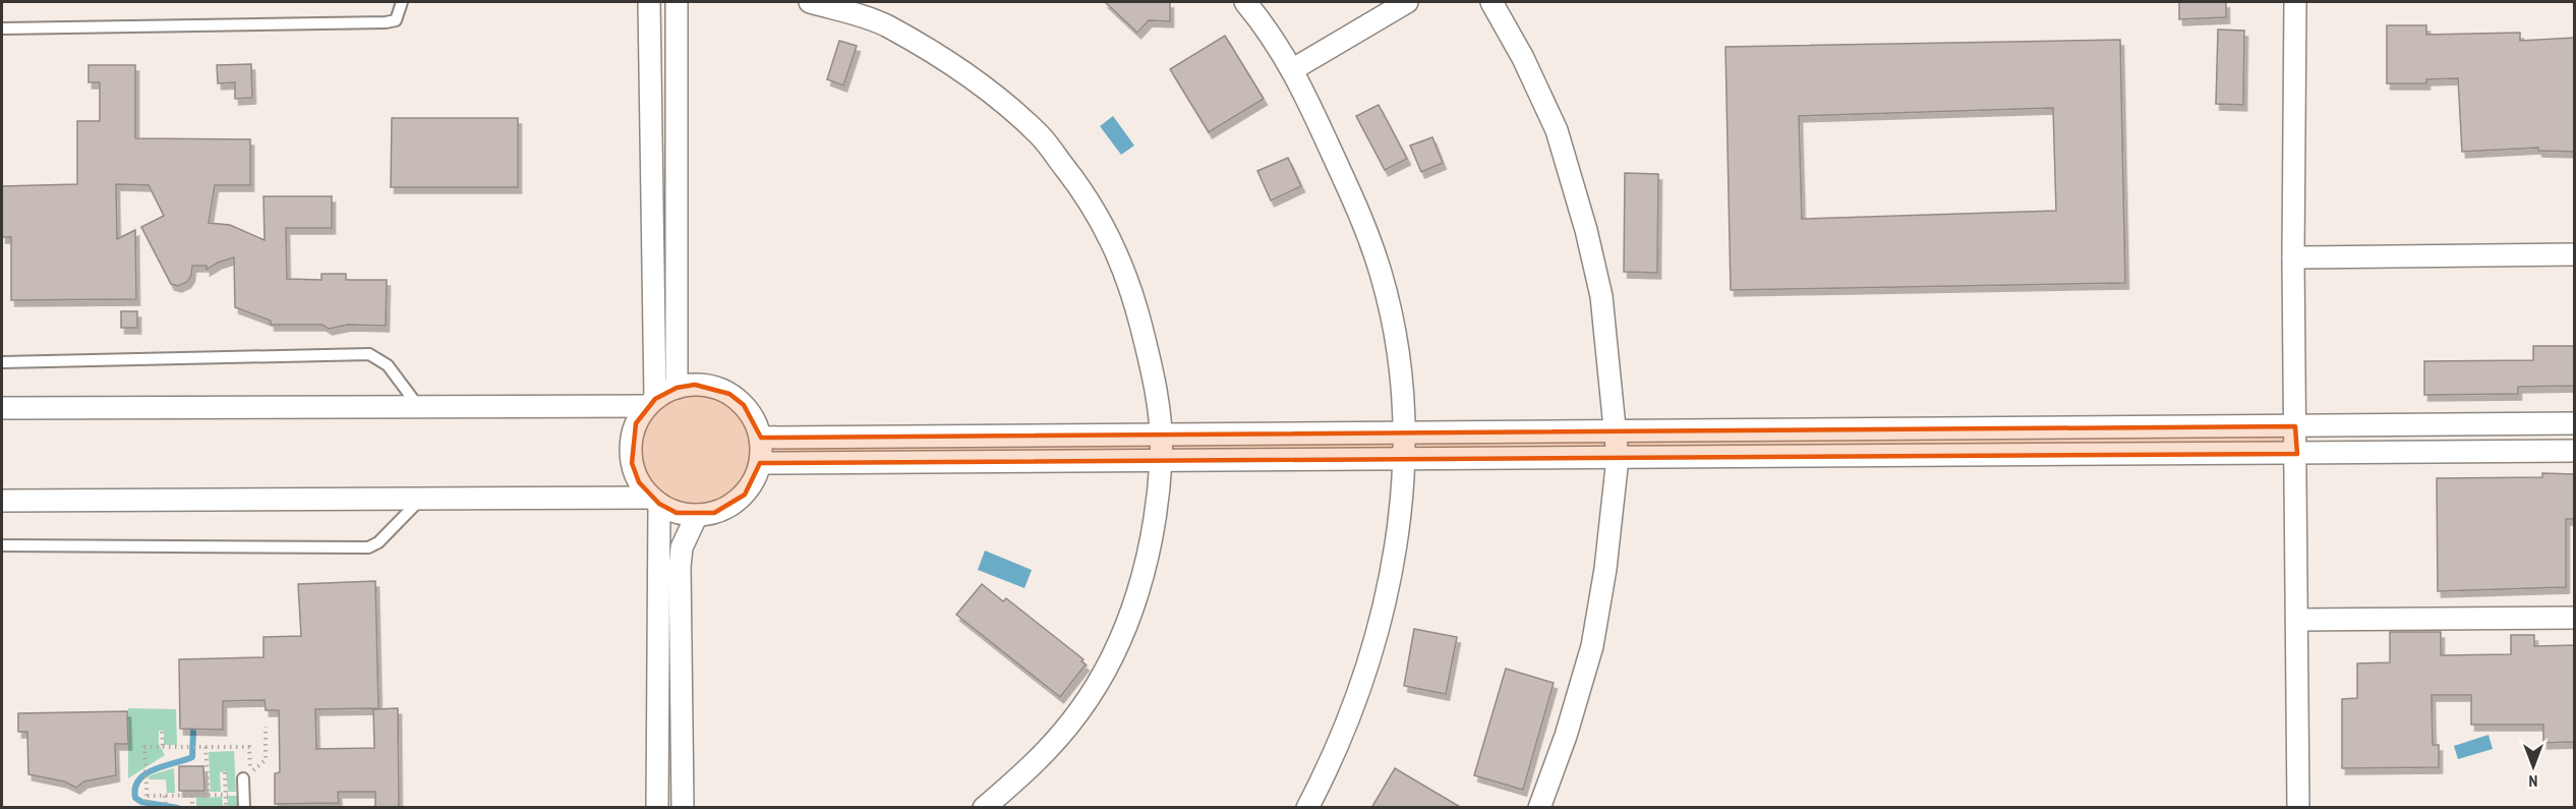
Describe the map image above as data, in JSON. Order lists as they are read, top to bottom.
{
  "north": "bottom"
}
